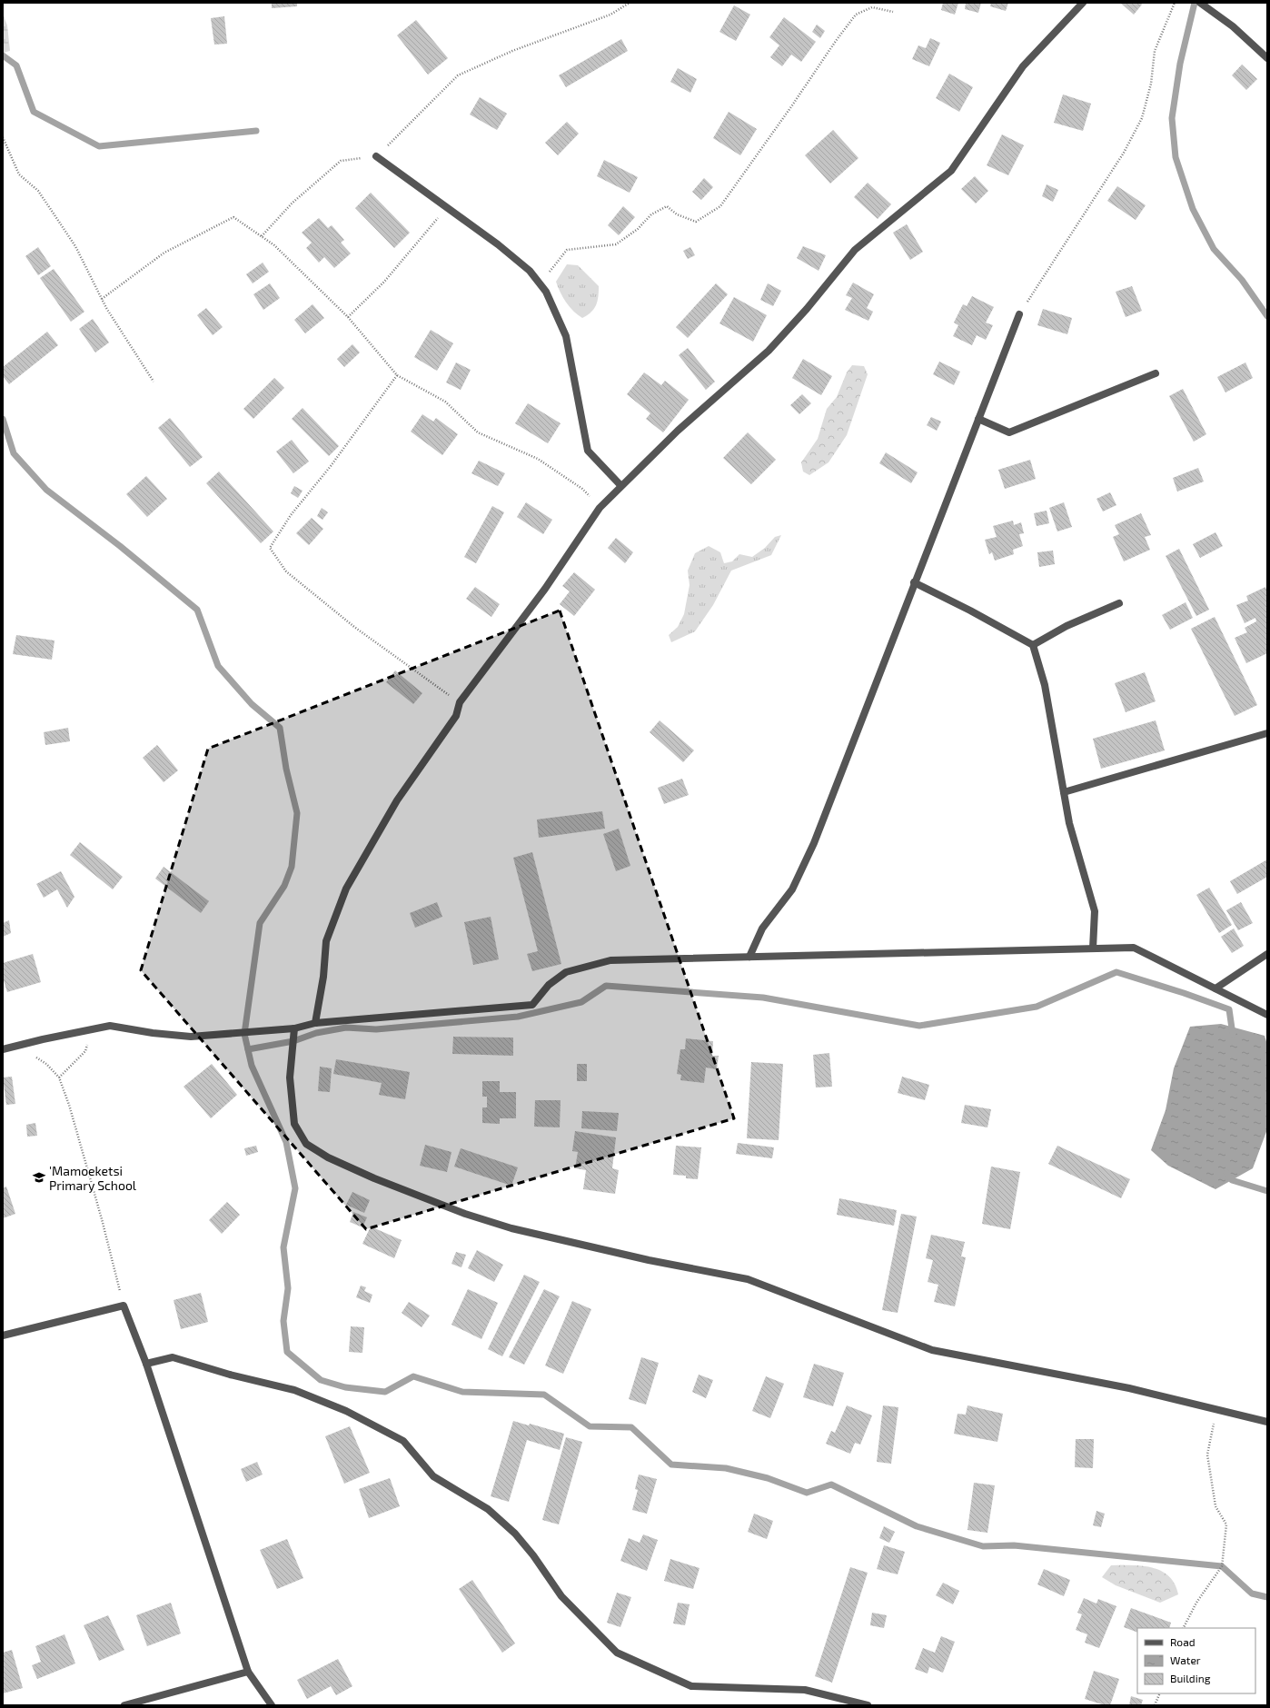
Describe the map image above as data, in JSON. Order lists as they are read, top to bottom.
{
  "places": {
    "school or university": ["'Mamoeketsi Primary School"]
  },
  "legend": ["Road", "Water", "Building"]
}
